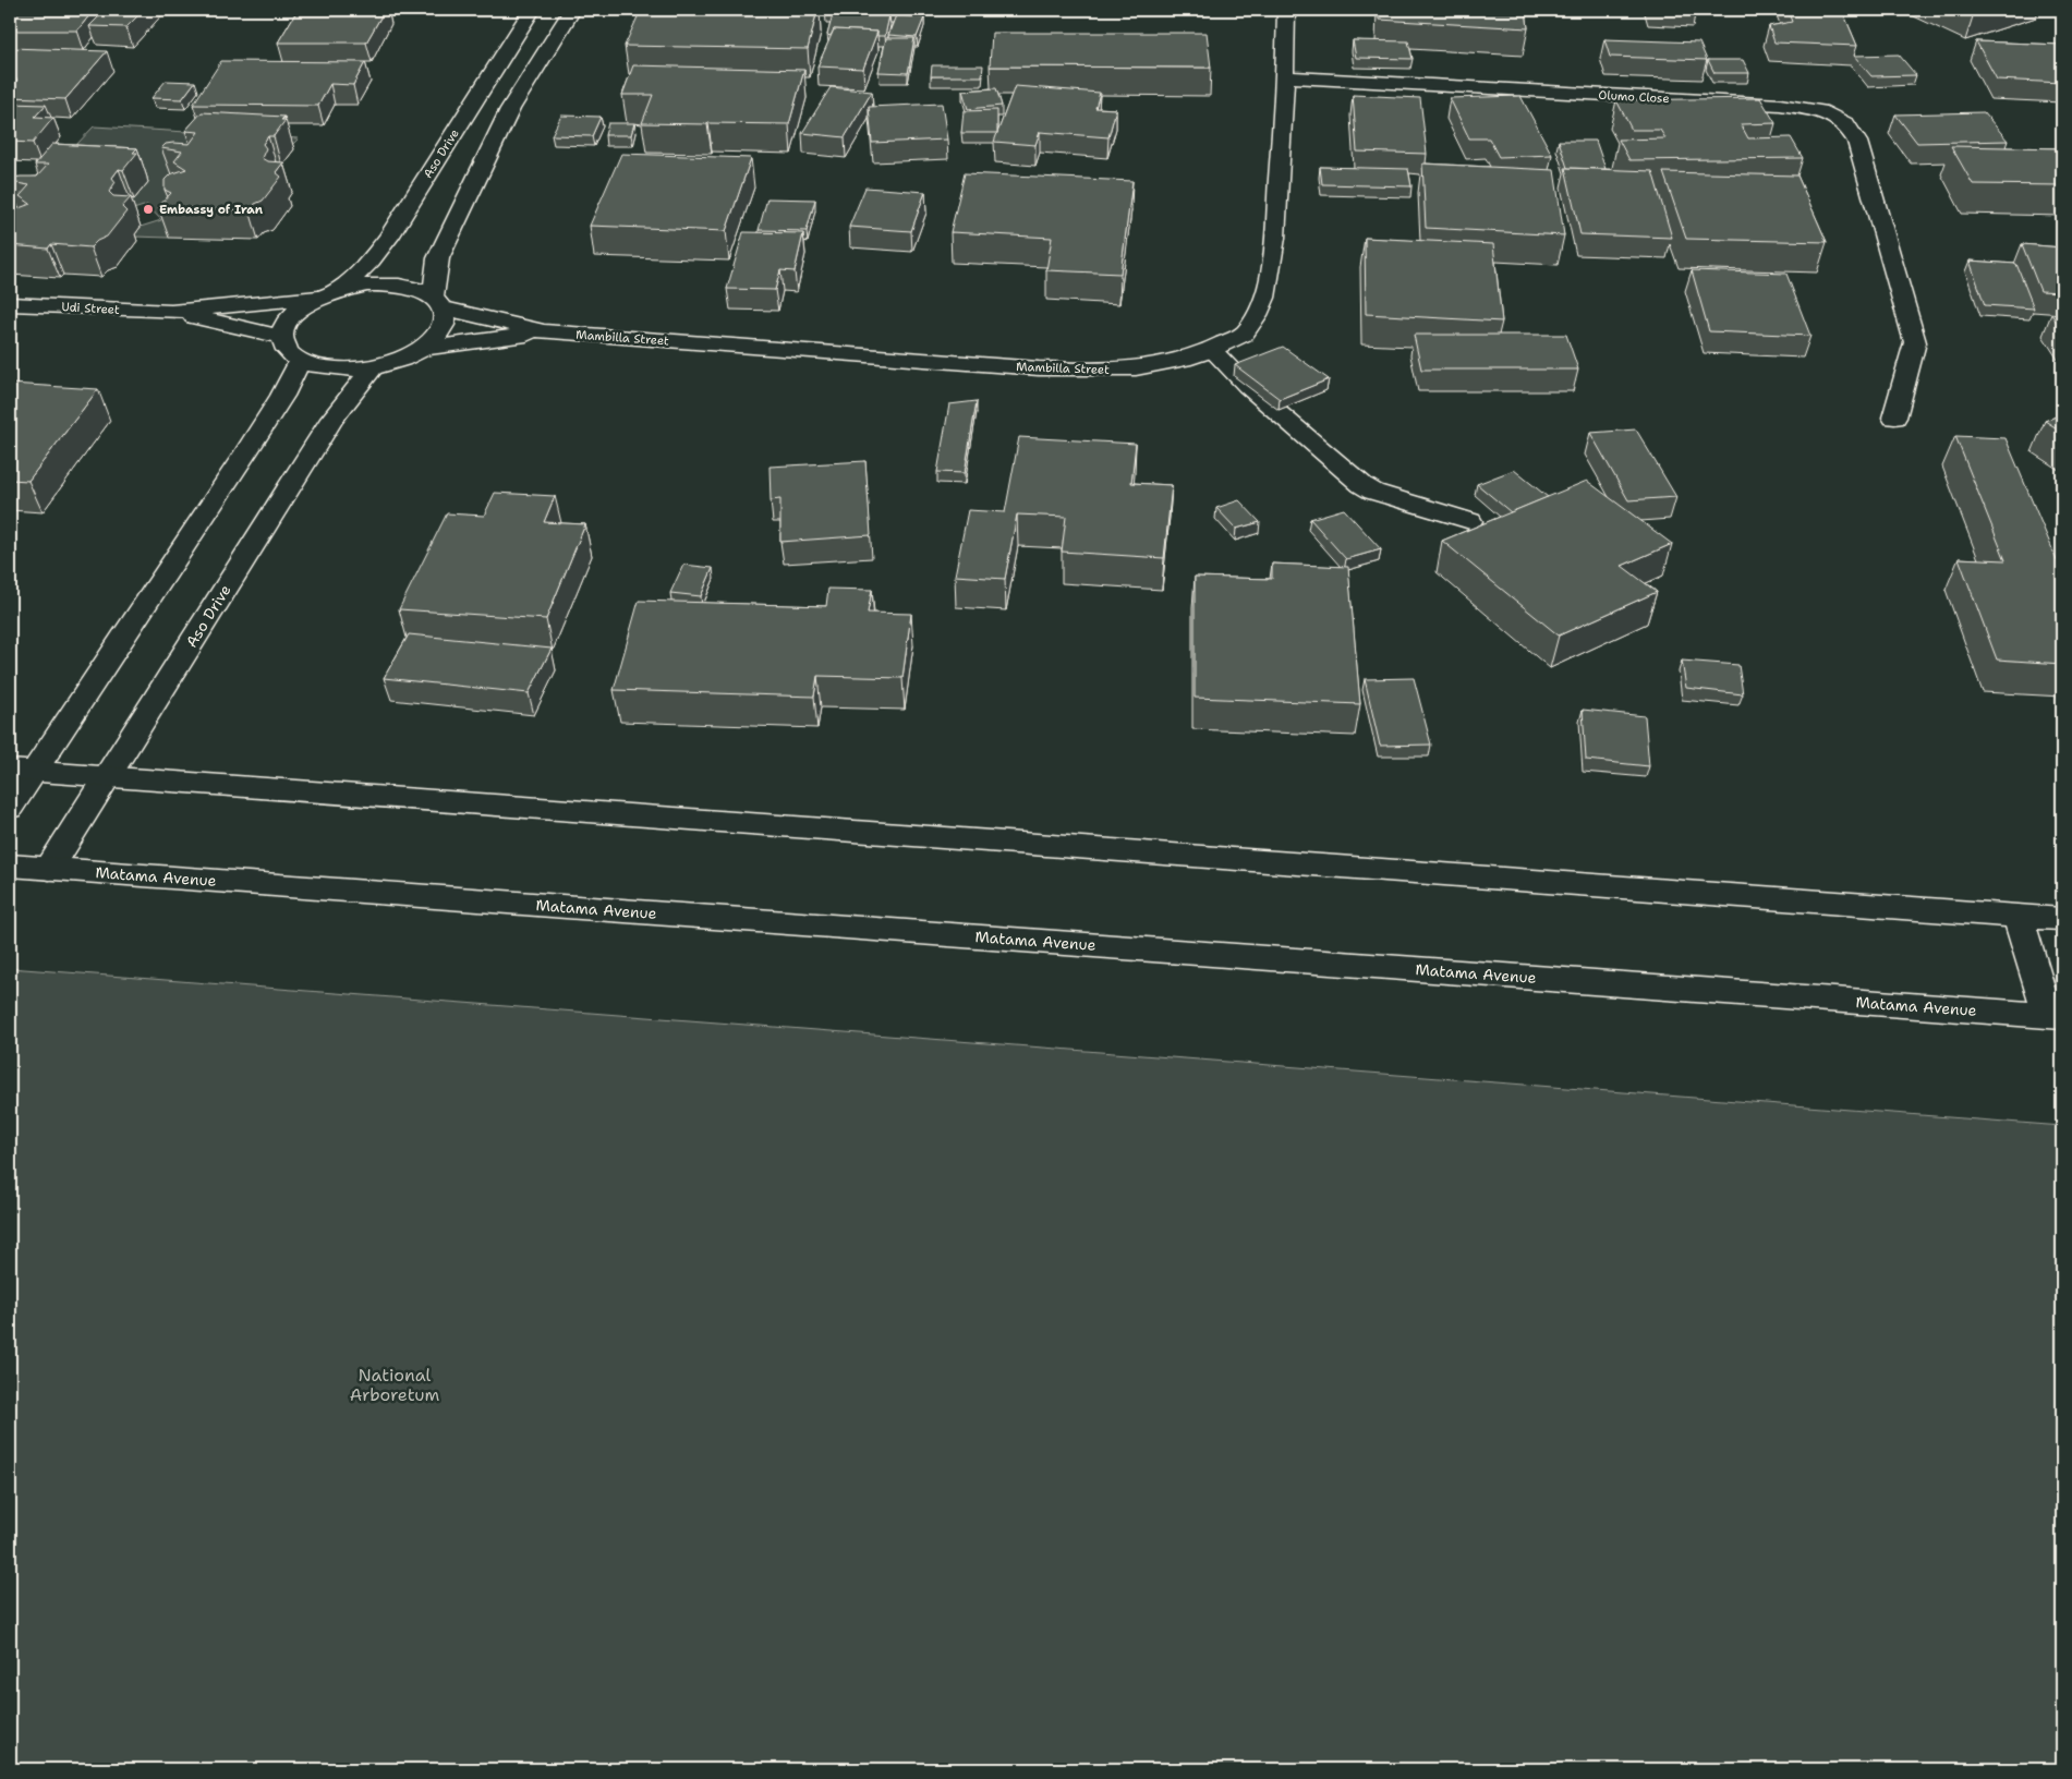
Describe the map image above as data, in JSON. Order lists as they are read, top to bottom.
{
  "streets": {
    "street": [
      "Olumo Close",
      "Aso Drive",
      "Udi Street",
      "Mambilla Street",
      "Matama Avenue"
    ]
  },
  "crossings": [
    ["Olumo Close", "Mambilla Street"],
    ["Aso Drive", "Matama Avenue"]
  ],
  "parks": ["National Arboretum"],
  "places": ["Embassy of Iran"]
}
